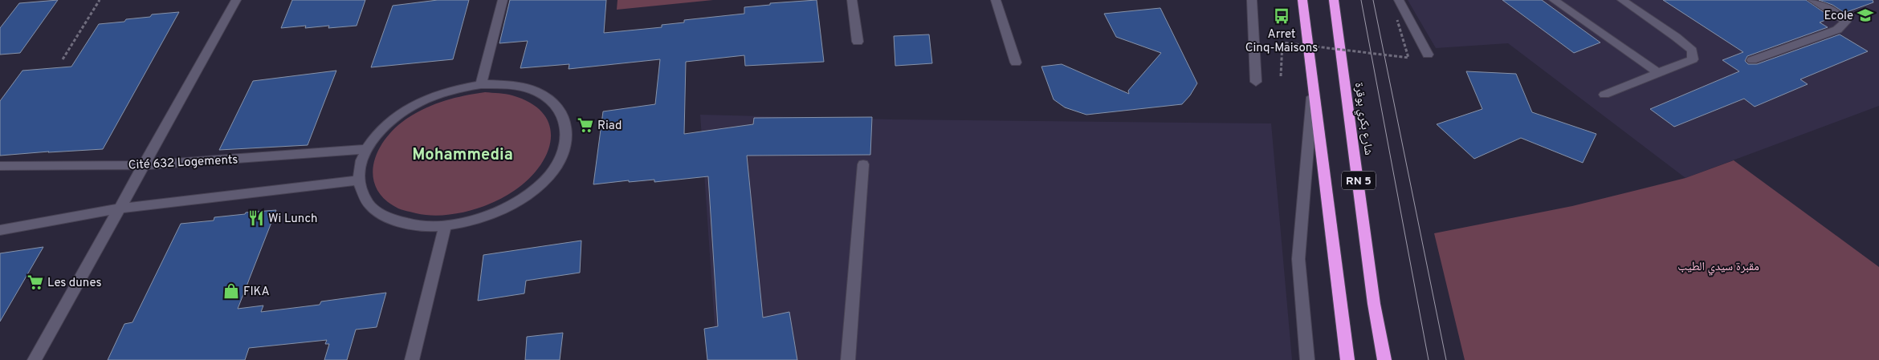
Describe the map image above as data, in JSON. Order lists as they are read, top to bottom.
{
  "streets": {
    "highway": ["شارع بكري بوقرة", "RN 5"],
    "street": ["Cité 632 Logements"]
  },
  "districts": ["Mohammedia"],
  "parks": ["مقبرة سيدي الطيب"],
  "places": {
    "school or university": ["Ecole"],
    "bus stop": ["Arret Cinq-Maisons"],
    "supermarket": ["Riad", "Les dunes"],
    "restaurant": ["Wi Lunch"],
    "shop": ["FIKA"]
  }
}
